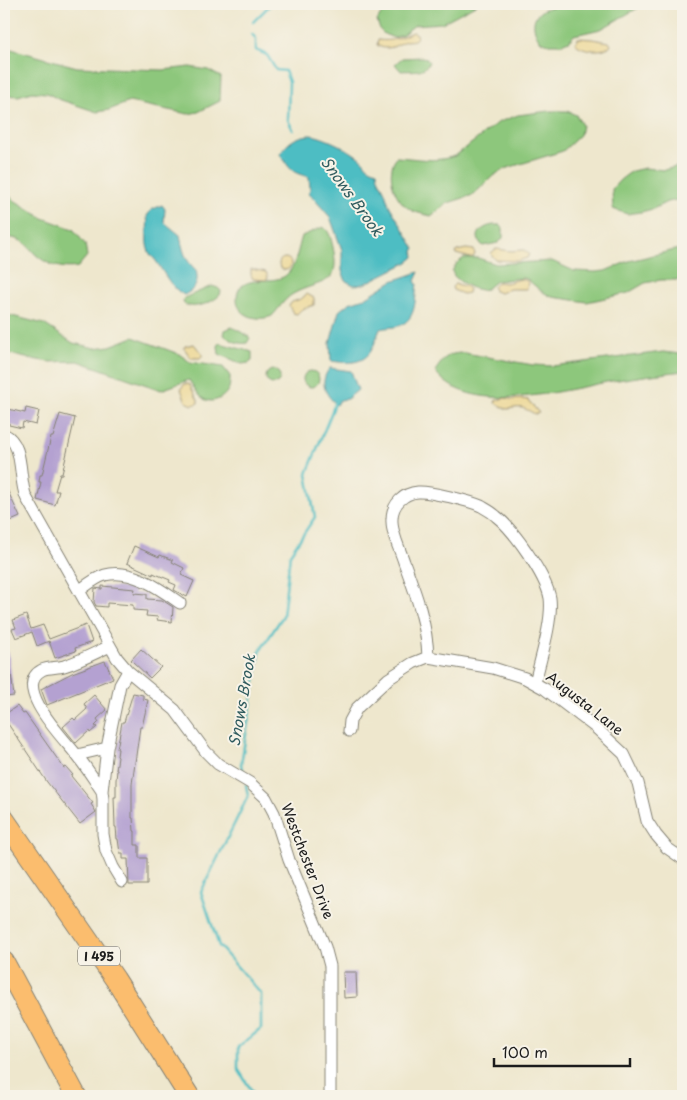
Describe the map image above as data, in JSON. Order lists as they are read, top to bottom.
{
  "streets": {
    "highway": ["I 495"],
    "street": ["Augusta Lane", "Westchester Drive"]
  },
  "water": ["Snows Brook"],
  "scale_bar": "100 m"
}
